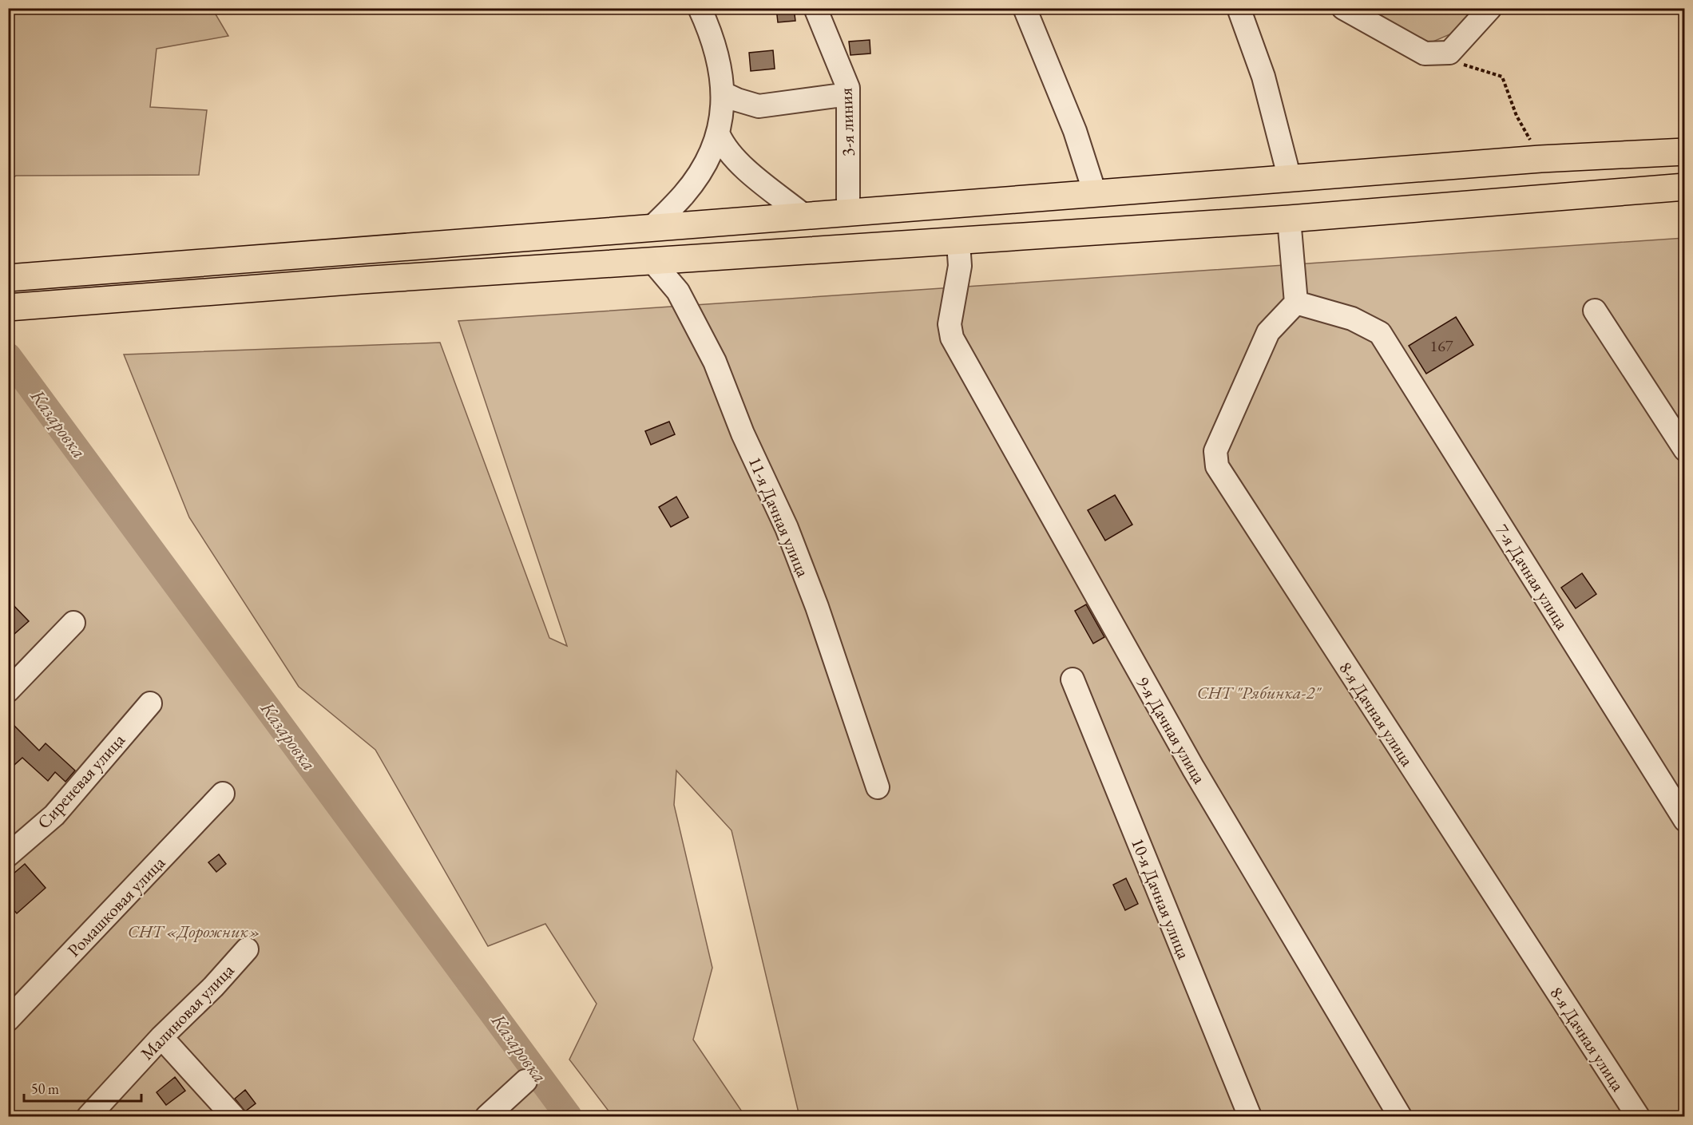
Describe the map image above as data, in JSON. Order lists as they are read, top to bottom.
{
  "streets": {
    "street": [
      "3-я линия",
      "11-я Дачная улица",
      "7-я Дачная улица",
      "8-я Дачная улица",
      "9-я Дачная улица",
      "Сиреневая улица",
      "10-я Дачная улица",
      "Ромашковая улица",
      "Малиновая улица"
    ]
  },
  "crossings": [
    ["7-я Дачная улица", "8-я Дачная улица"]
  ],
  "water": ["Казаровка"],
  "parks": ["СНТ \"Рябинка-2\"", "СНТ «Дорожник»"],
  "house_numbers": ["167"],
  "scale_bar": "50 m"
}
